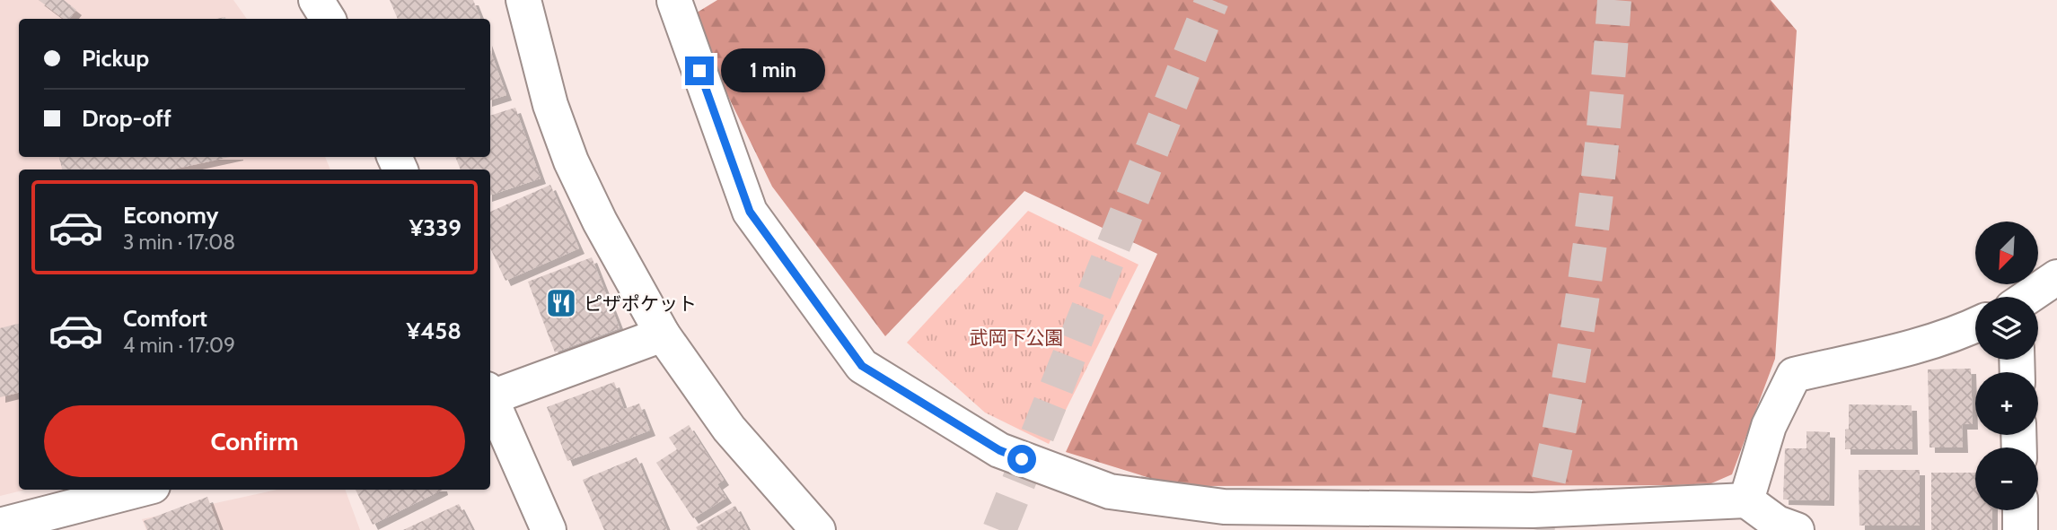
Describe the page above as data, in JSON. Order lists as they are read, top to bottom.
{
  "parks": ["武岡下公園"],
  "places": {
    "restaurant": ["ピザポケット"]
  },
  "north": "bottom left",
  "page": {
    "banner": ["Pickup", "Drop-off"],
    "bubble": "1 min",
    "list": [
      {
        "name": "Economy",
        "note": "3 min · 17:08",
        "value": "¥339"
      },
      {
        "name": "Comfort",
        "note": "4 min · 17:09",
        "value": "¥458"
      }
    ],
    "map_buttons": ["+", "−"],
    "buttons": "Confirm"
  }
}
